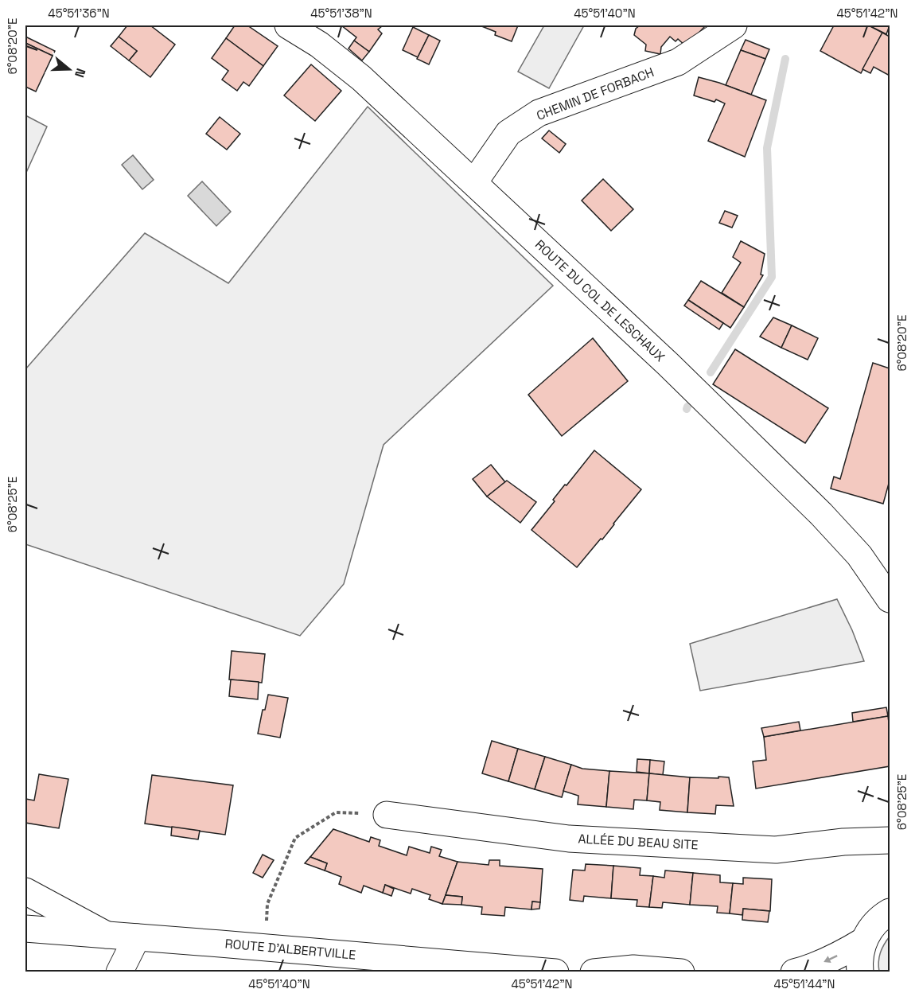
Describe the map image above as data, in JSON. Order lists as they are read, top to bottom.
{
  "streets": {
    "main road": [
      "CHEMIN DE FORBACH",
      "ROUTE DU COL DE LESCHAUX",
      "ALLÉE DU BEAU SITE",
      "ROUTE D'ALBERTVILLE"
    ]
  },
  "crossings": [
    ["CHEMIN DE FORBACH", "ROUTE DU COL DE LESCHAUX"]
  ],
  "north": "right",
  "coordinates": [
    "45°51'36\"N",
    "45°51'38\"N",
    "45°51'40\"N",
    "45°51'42\"N",
    "6°08'20\"E",
    "6°08'25\"E",
    "45°51'44\"N"
  ]
}
